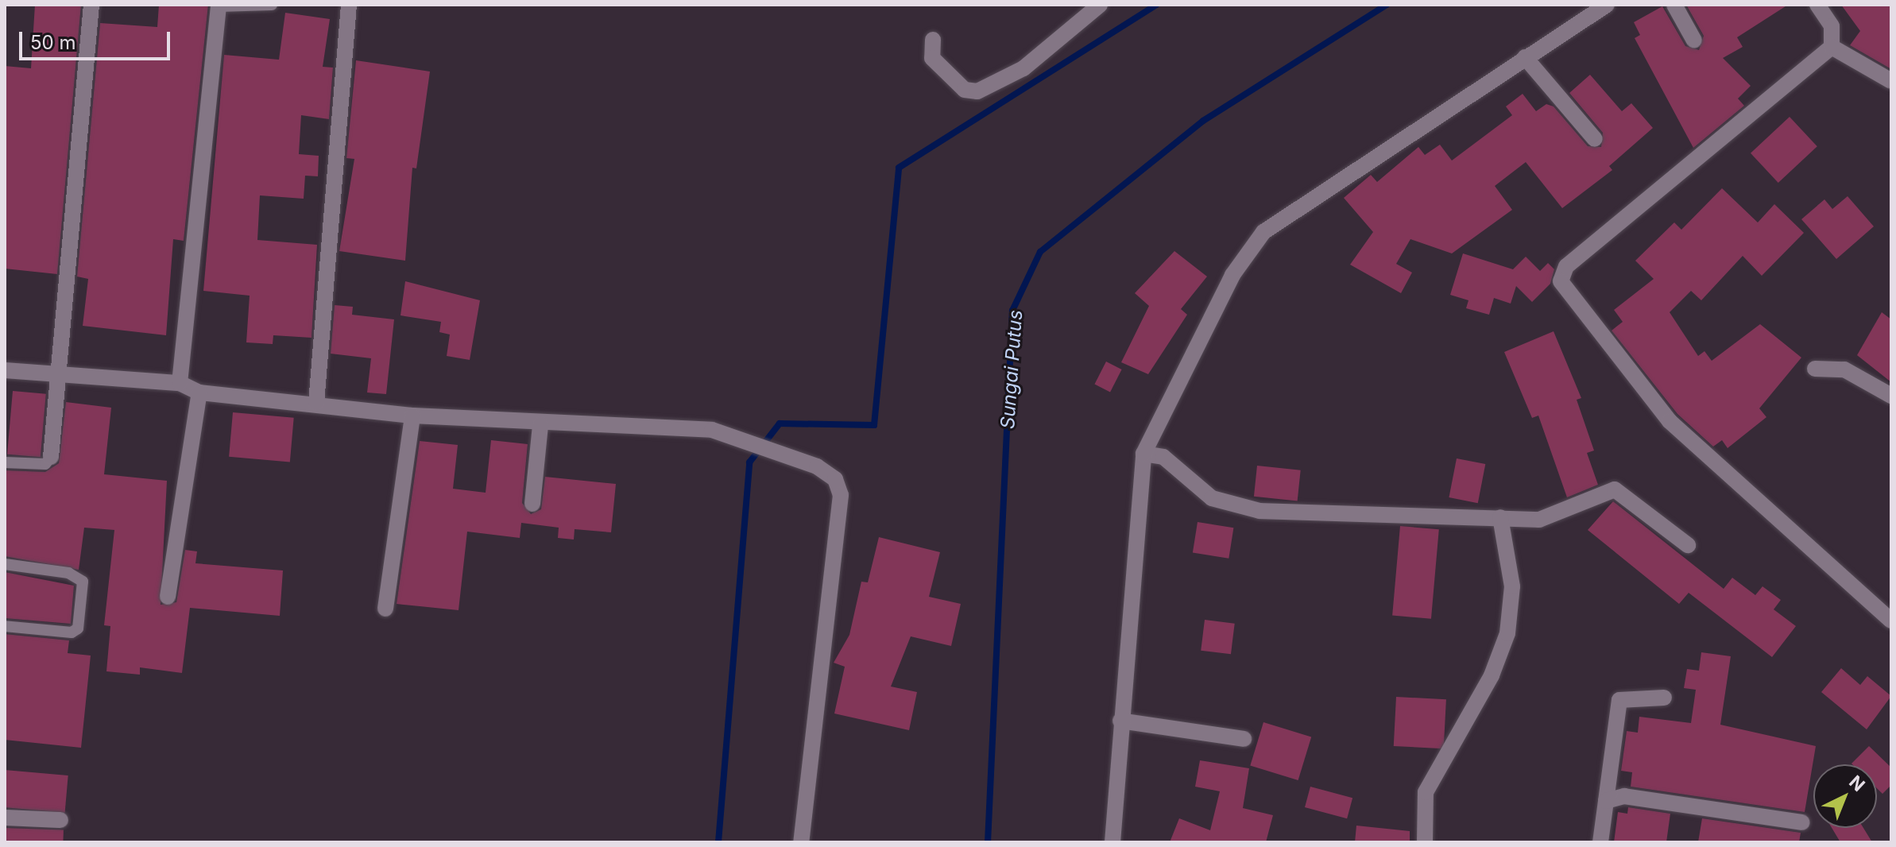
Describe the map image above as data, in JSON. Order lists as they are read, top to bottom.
{
  "water": ["Sungai Putus"],
  "scale_bar": "50 m",
  "north": "top right"
}
